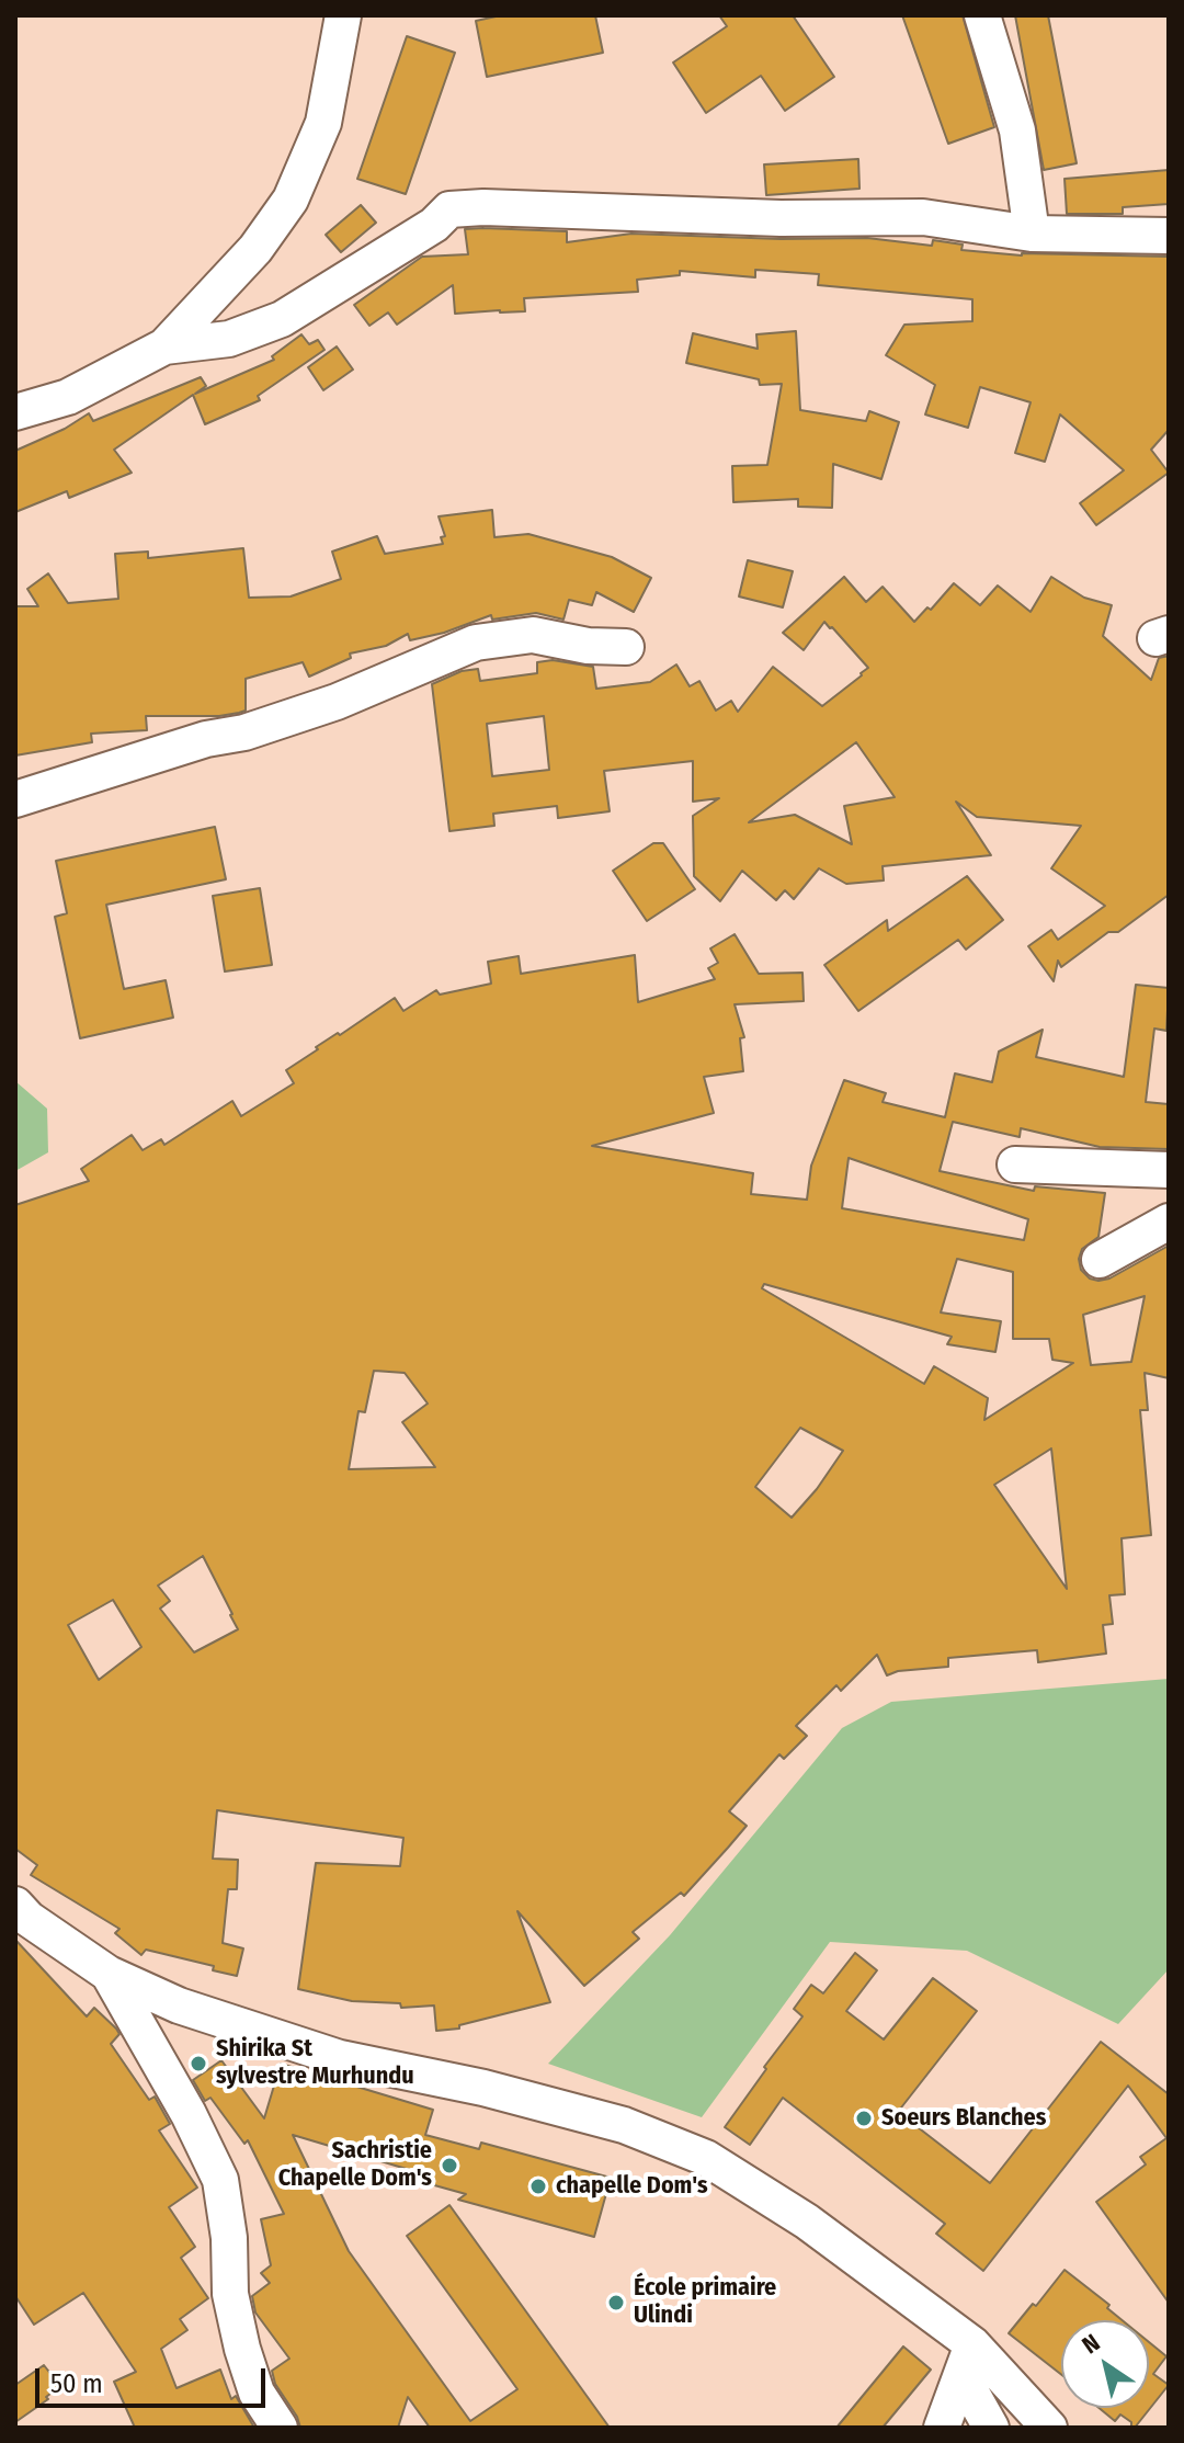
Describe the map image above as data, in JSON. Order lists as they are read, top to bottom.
{
  "places": [
    "Shirika St sylvestre Murhundu",
    "Soeurs Blanches",
    "Sachristie Chapelle Dom's",
    "chapelle Dom's",
    "École primaire Ulindi"
  ],
  "scale_bar": "50 m",
  "north": "top left"
}
